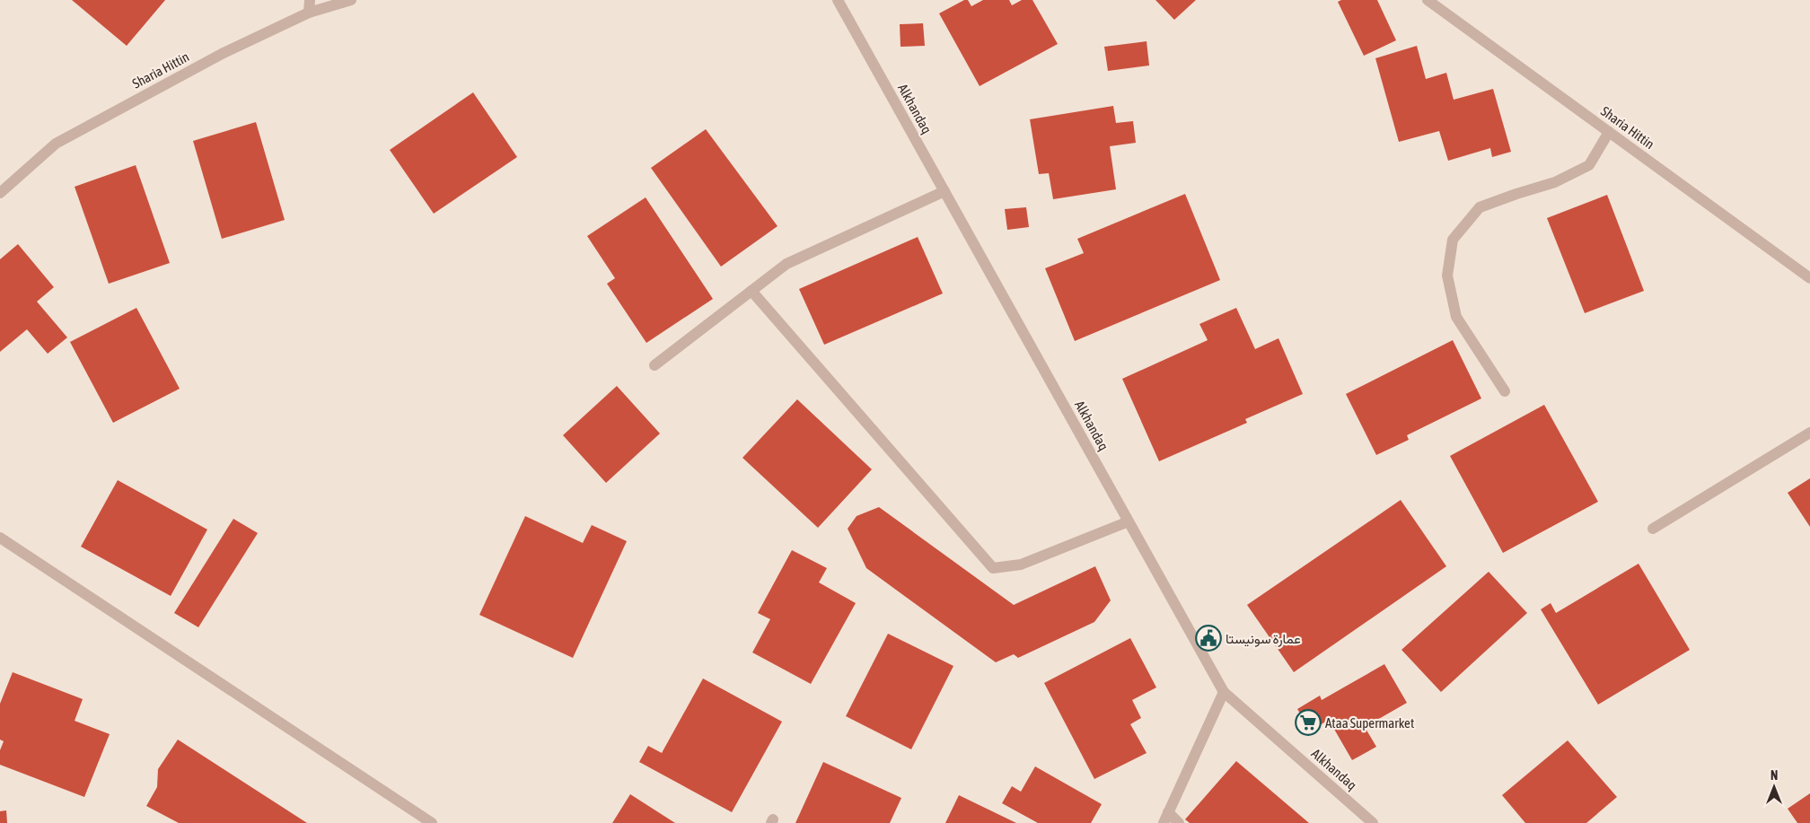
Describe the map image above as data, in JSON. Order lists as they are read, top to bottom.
{
  "streets": {
    "street": ["Sharia Hittin", "Alkhandaq"]
  },
  "places": {
    "public building": ["عمارة سونيستا"],
    "supermarket": ["Ataa Supermarket"]
  },
  "north": "top"
}
